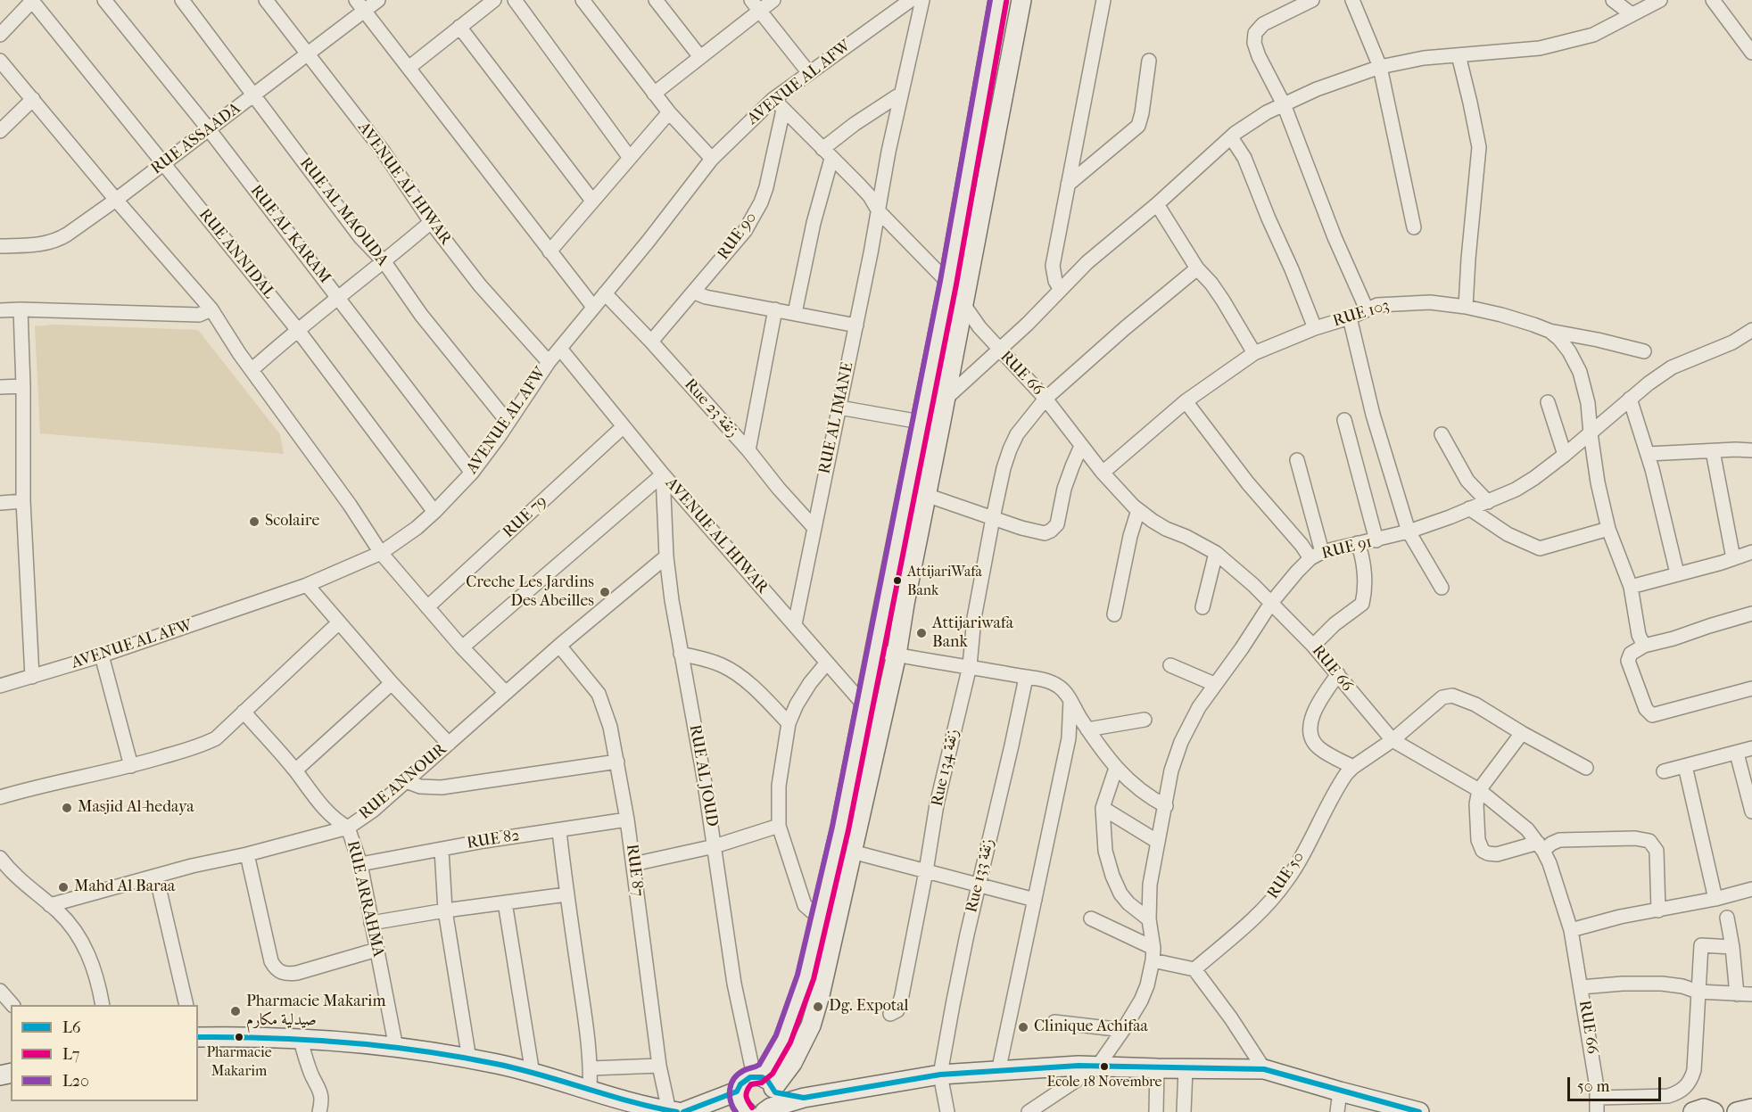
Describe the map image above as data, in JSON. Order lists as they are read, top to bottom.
{
  "streets": {
    "street": [
      "AVENUE AL AFW",
      "RUE ASSAADA",
      "AVENUE AL HIWAR",
      "RUE AL MAOUDA",
      "RUE AL KARAM",
      "RUE 90",
      "RUE ANNIDAL",
      "RUE 103",
      "RUE 66",
      "Rue 23 زنقة",
      "RUE AL IMANE",
      "RUE 79",
      "RUE 91",
      "Rue 134 زنقة",
      "RUE AL JOUD",
      "RUE ANNOUR",
      "RUE 82",
      "RUE 87",
      "Rue 133 زنقة",
      "RUE 50",
      "RUE ARRAHMA"
    ]
  },
  "crossings": [
    ["AVENUE AL AFW", "AVENUE AL HIWAR"],
    ["AVENUE AL AFW", "RUE AL MAOUDA"],
    ["AVENUE AL AFW", "RUE AL KARAM"],
    ["AVENUE AL AFW", "RUE ANNIDAL"],
    ["AVENUE AL AFW", "Rue 23 زنقة"],
    ["RUE ASSAADA", "AVENUE AL HIWAR"],
    ["RUE ASSAADA", "RUE AL MAOUDA"],
    ["RUE ASSAADA", "RUE AL KARAM"],
    ["RUE ASSAADA", "RUE ANNIDAL"],
    ["AVENUE AL HIWAR", "RUE AL IMANE"],
    ["AVENUE AL HIWAR", "RUE 79"],
    ["AVENUE AL HIWAR", "RUE AL JOUD"],
    ["RUE 90", "Rue 23 زنقة"],
    ["RUE 103", "RUE 66"],
    ["RUE 103", "RUE 91"],
    ["RUE 66", "RUE 91"],
    ["RUE 66", "Rue 134 زنقة"],
    ["RUE 66", "RUE 50"],
    ["Rue 23 زنقة", "RUE AL IMANE"],
    ["RUE AL JOUD", "RUE ANNOUR"],
    ["RUE ANNOUR", "RUE 87"],
    ["RUE ANNOUR", "RUE ARRAHMA"],
    ["RUE 82", "RUE 87"],
    ["RUE 82", "RUE ARRAHMA"]
  ],
  "places": [
    "Scolaire",
    "AttijariWafa Bank",
    "Creche Les Jardins Des Abeilles",
    "Attijariwafa Bank",
    "Masjid Al-hedaya",
    "Mahd Al Baraa",
    "Dg. Expotal",
    "Pharmacie Makarim صيدلية مكارم",
    "Clinique Achifaa",
    "Pharmacie Makarim",
    "Ecole 18 Novembre"
  ],
  "lines": ["transit line L20", "transit line L7", "transit line L6"],
  "legend": ["L6", "L7", "L20"],
  "scale_bar": "50 m"
}
